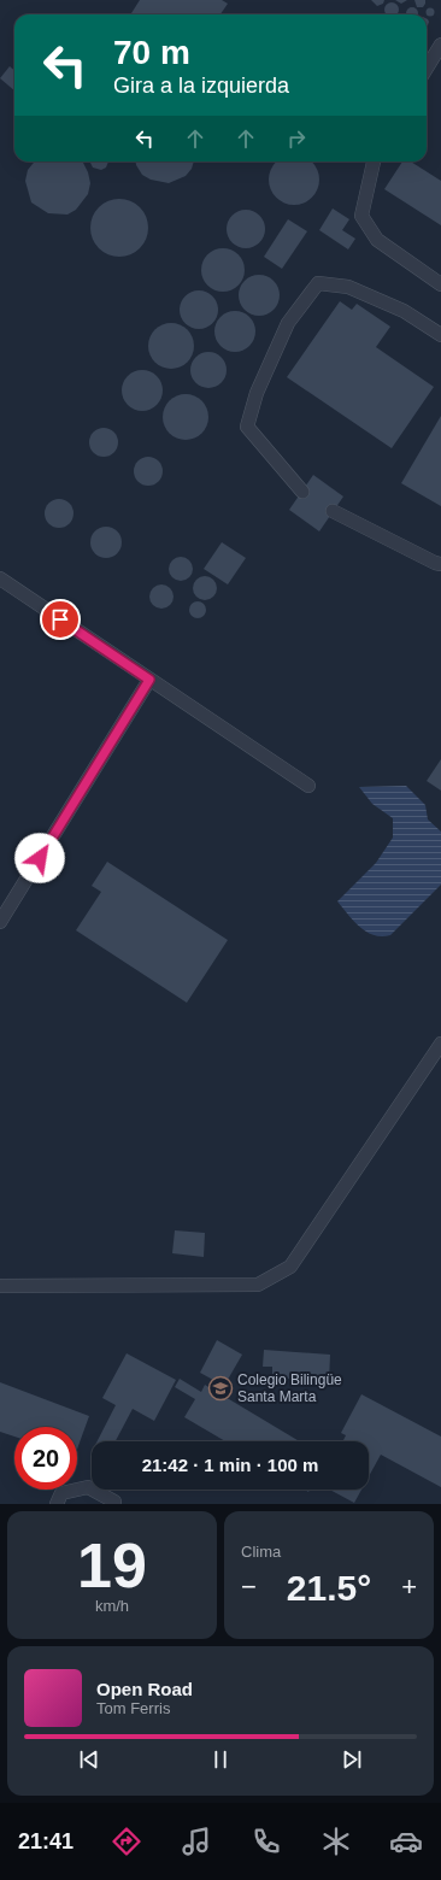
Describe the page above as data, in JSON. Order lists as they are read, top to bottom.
{
  "places": {
    "school or university": ["Colegio Bilingüe Santa Marta"]
  },
  "page": {
    "turn": ["70 m", "Gira a la izquierda"],
    "limit": "20",
    "trip": "21:42 · 1 min · 100 m",
    "tile": [
      ["19", "km/h"],
      "Clima"
    ],
    "heat": ["−", "21.5°", "+"],
    "song": ["Open Road", "Tom Ferris"],
    "tabs": "21:41"
  }
}
